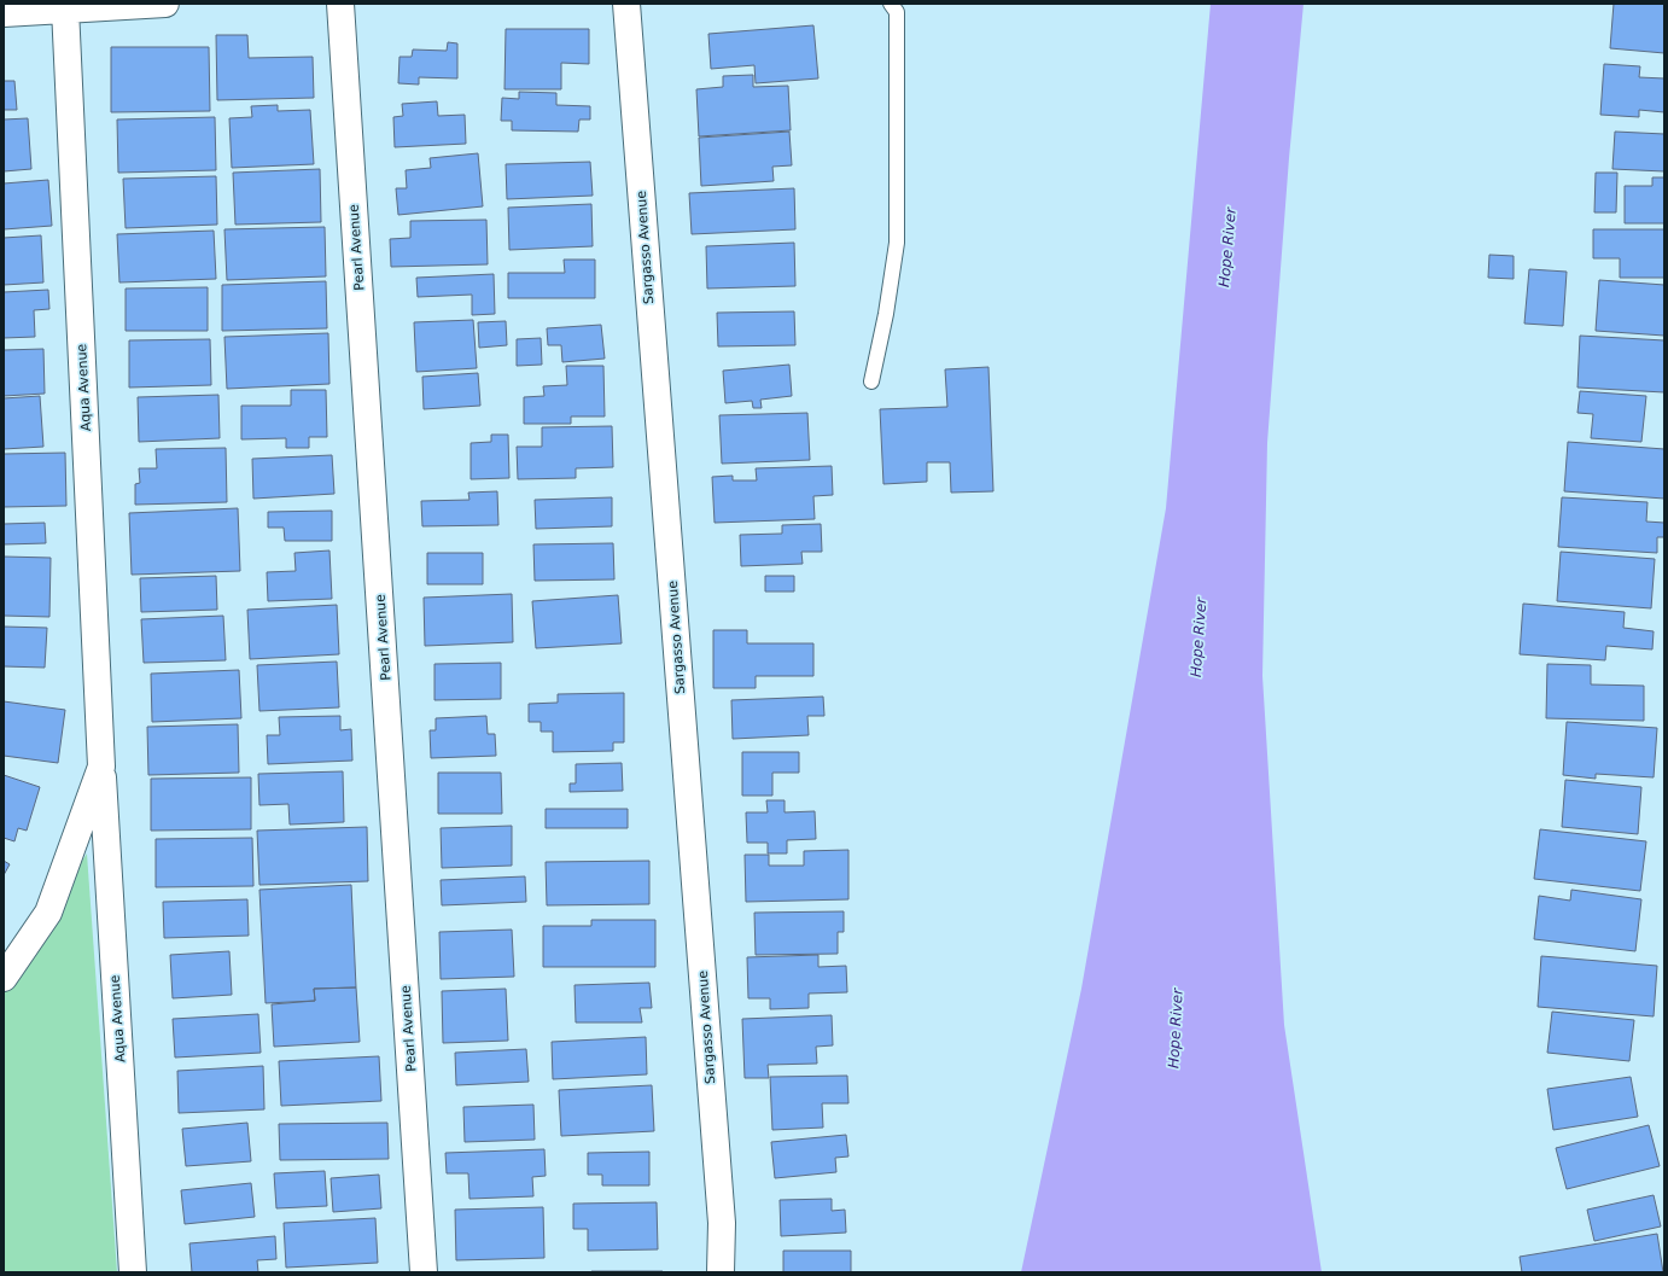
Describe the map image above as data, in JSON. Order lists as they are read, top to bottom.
{
  "streets": {
    "street": ["Pearl Avenue", "Sargasso Avenue", "Aqua Avenue"]
  },
  "water": ["Hope River"]
}
